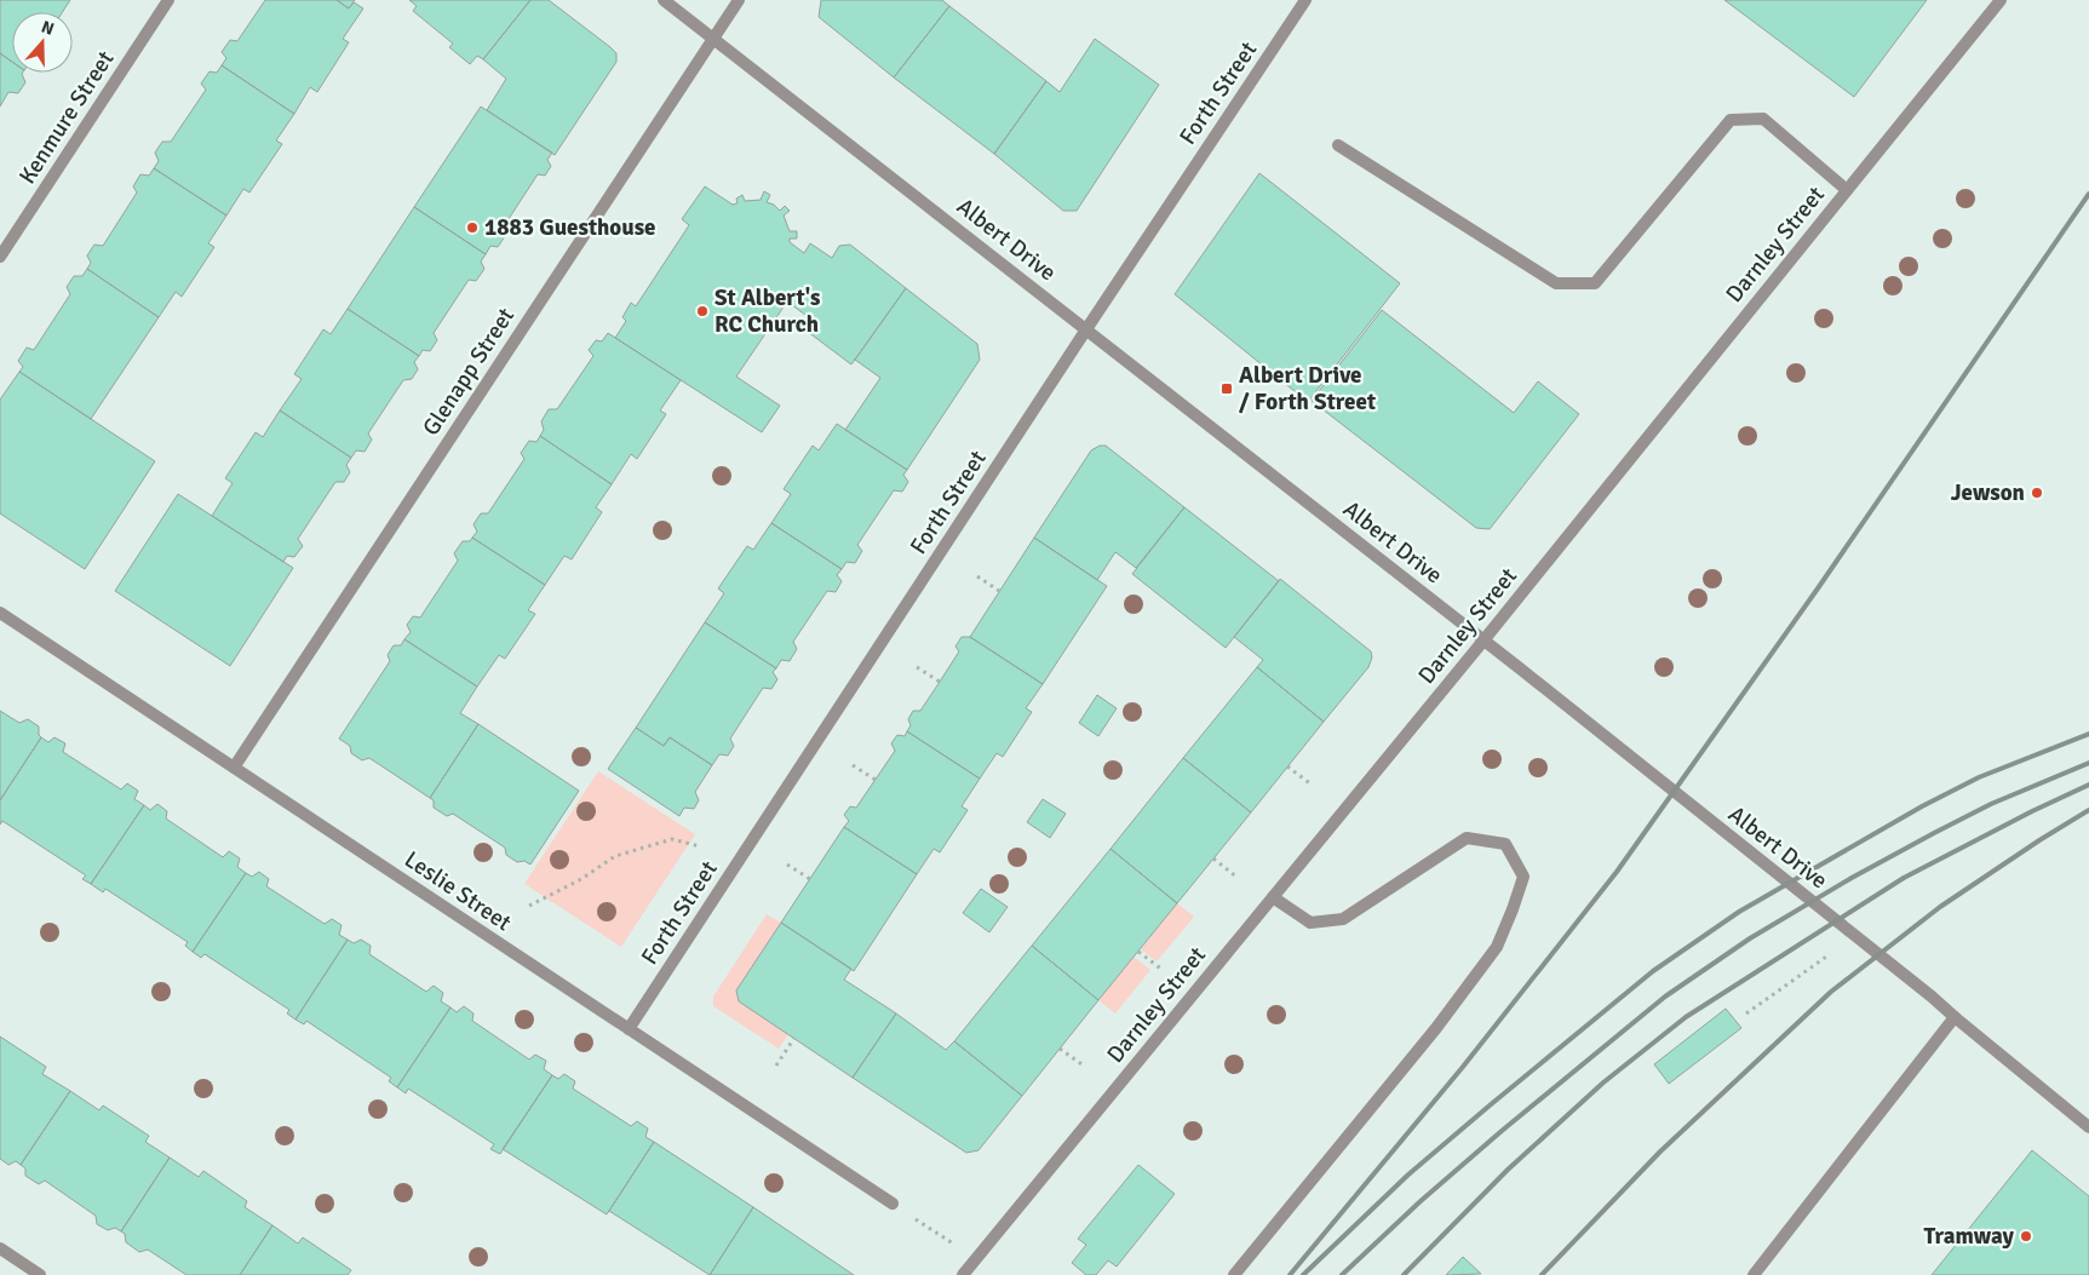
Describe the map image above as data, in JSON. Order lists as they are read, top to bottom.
{
  "streets": {
    "street": [
      "Forth Street",
      "Kenmure Street",
      "Albert Drive",
      "Darnley Street",
      "Glenapp Street",
      "Leslie Street"
    ]
  },
  "crossings": [
    ["Forth Street", "Albert Drive"],
    ["Forth Street", "Leslie Street"],
    ["Albert Drive", "Darnley Street"],
    ["Albert Drive", "Glenapp Street"],
    ["Glenapp Street", "Leslie Street"]
  ],
  "places": {
    "other": [
      "1883 Guesthouse",
      "St Albert's RC Church",
      "Jewson",
      "Tramway"
    ],
    "transit": ["Albert Drive / Forth Street"]
  },
  "north": "top"
}
